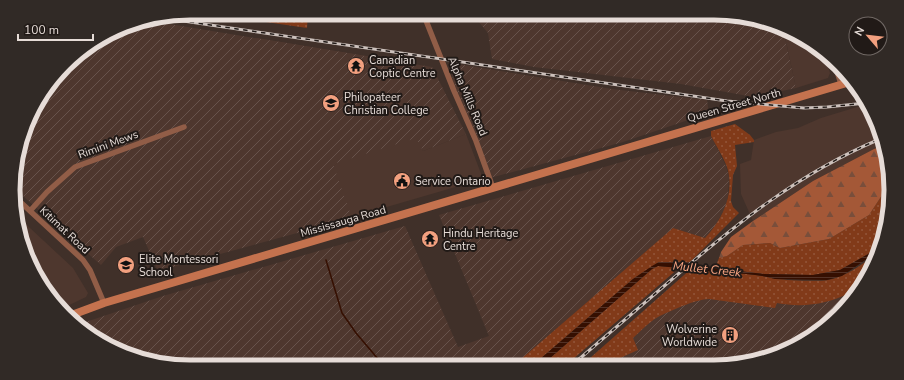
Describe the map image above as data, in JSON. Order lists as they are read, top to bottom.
{
  "streets": {
    "main road": ["Queen Street North", "Mississauga Road"],
    "street": ["Alpha Mills Road", "Rimini Mews", "Kitimat Road"]
  },
  "crossings": [
    ["Alpha Mills Road", "Mississauga Road"],
    ["Queen Street North", "Mississauga Road"],
    ["Rimini Mews", "Kitimat Road"],
    ["Mississauga Road", "Kitimat Road"]
  ],
  "water": ["Mullet Creek"],
  "places": {
    "temple": ["Canadian Coptic Centre", "Hindu Heritage Centre"],
    "school or university": ["Philopateer Christian College", "Elite Montessori School"],
    "public building": ["Service Ontario"],
    "building": ["Wolverine Worldwide"]
  },
  "scale_bar": "100 m",
  "north": "top left"
}
